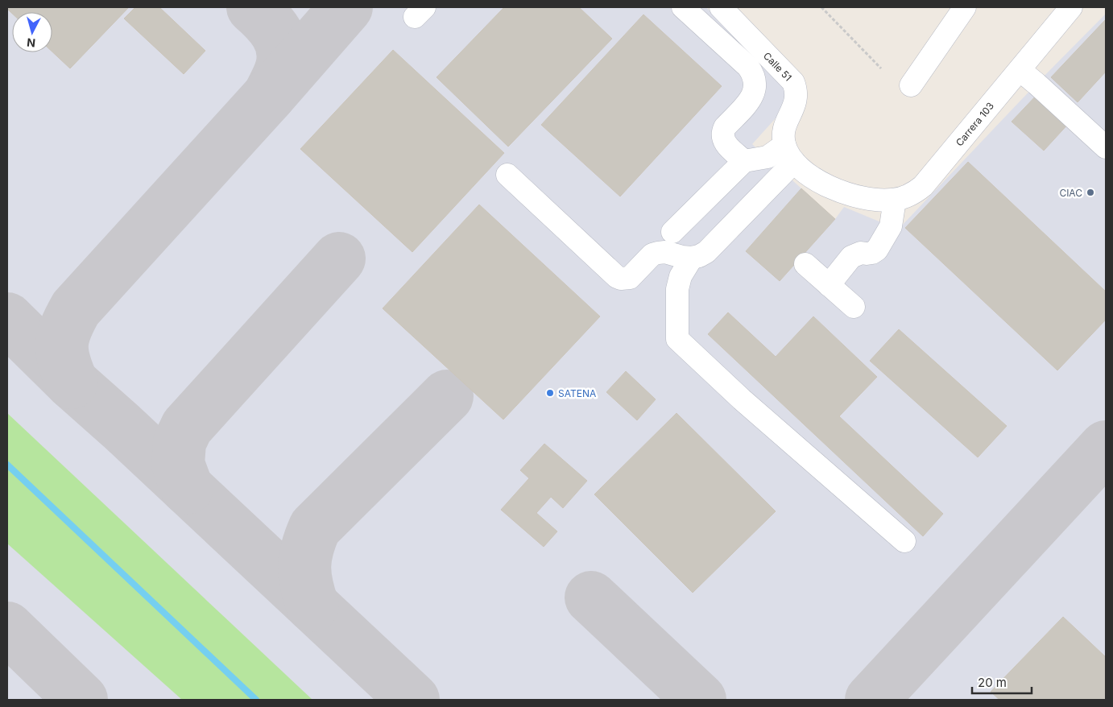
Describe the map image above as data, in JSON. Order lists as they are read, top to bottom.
{
  "streets": {
    "street": ["Calle 51", "Carrera 103"]
  },
  "crossings": [
    ["Calle 51", "Carrera 103"]
  ],
  "places": ["CIAC", "SATENA"],
  "scale_bar": "20 m",
  "north": "bottom"
}
